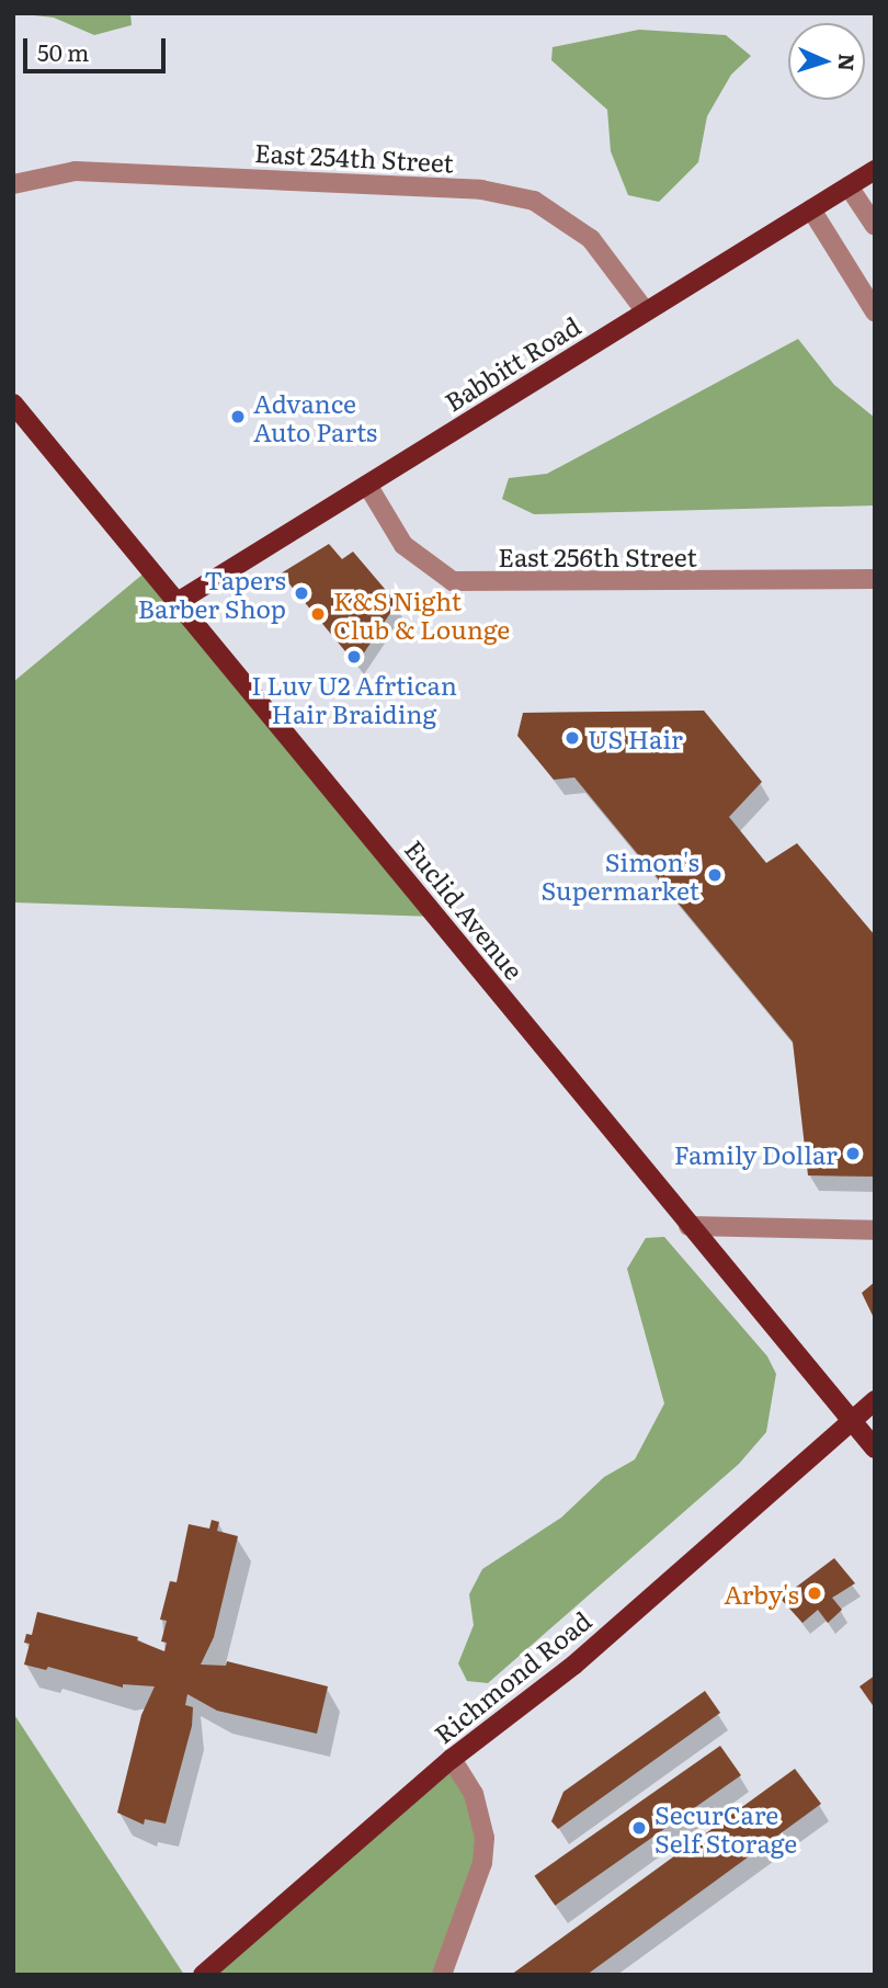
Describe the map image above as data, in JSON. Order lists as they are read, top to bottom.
{
  "streets": {
    "main road": ["Babbitt Road", "Euclid Avenue", "Richmond Road"],
    "street": ["East 254th Street", "East 256th Street"]
  },
  "crossings": [
    ["East 254th Street", "Babbitt Road"],
    ["Babbitt Road", "East 256th Street"],
    ["Babbitt Road", "Euclid Avenue"],
    ["Euclid Avenue", "Richmond Road"]
  ],
  "places": [
    "Advance Auto Parts",
    "Tapers Barber Shop",
    "K&S Night Club & Lounge",
    "I Luv U2 Afrtican Hair Braiding",
    "US Hair",
    "Simon's Supermarket",
    "Family Dollar",
    "Arby's",
    "SecurCare Self Storage"
  ],
  "scale_bar": "50 m",
  "north": "right"
}
